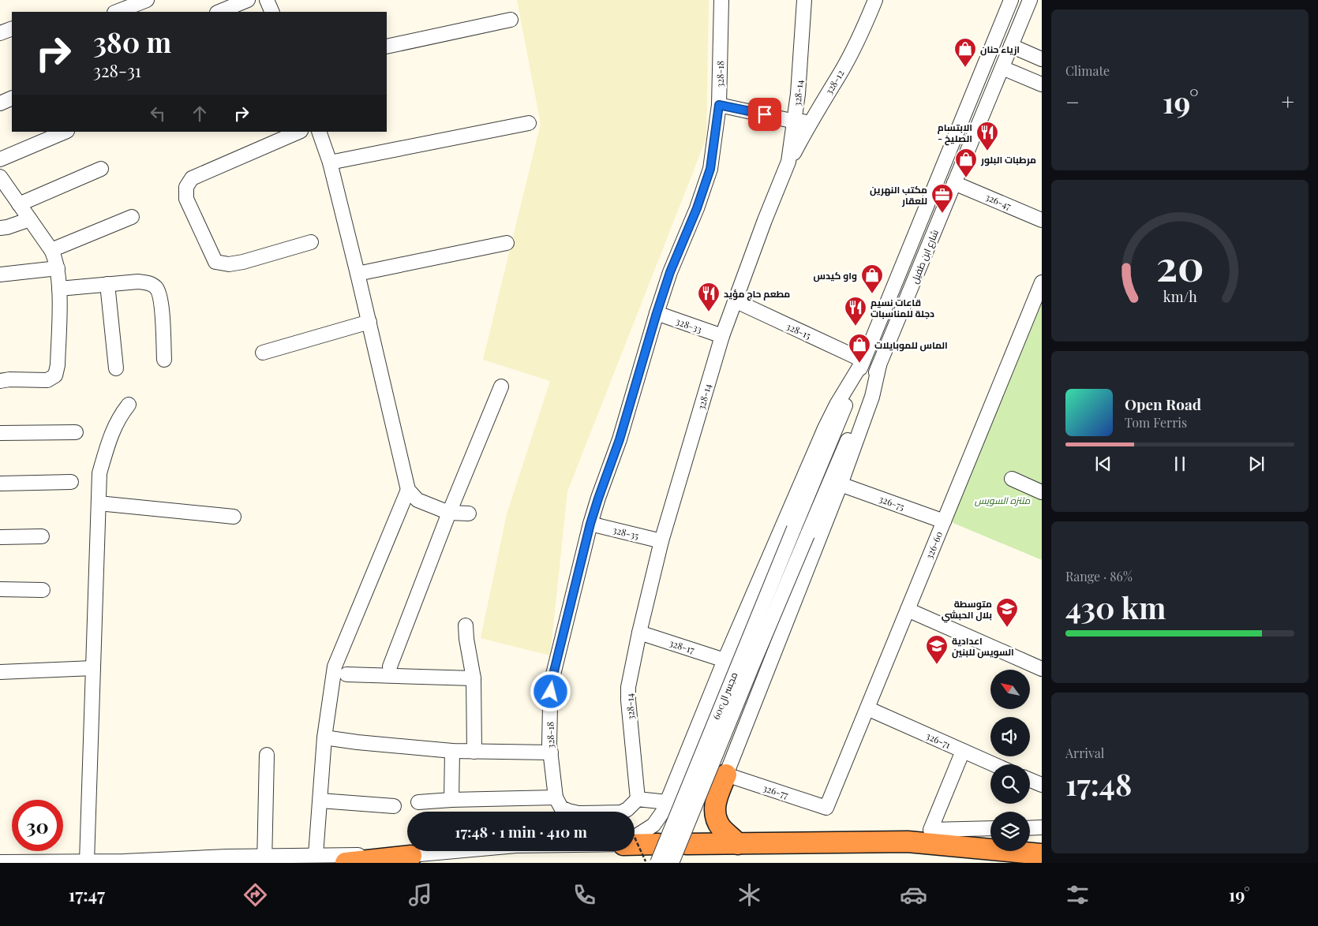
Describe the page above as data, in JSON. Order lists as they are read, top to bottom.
{
  "streets": {
    "street": [
      "328-18",
      "328-12",
      "328-14",
      "326-47",
      "شارع ابن طفيل",
      "328-33",
      "328-15",
      "326-75",
      "328-35",
      "326-60",
      "328-17",
      "مجسر ال600",
      "326-71",
      "326-77"
    ]
  },
  "crossings": [
    ["328-18", "328-33"],
    ["328-18", "328-35"],
    ["328-12", "328-14"],
    ["328-14", "328-33"],
    ["328-14", "328-15"],
    ["328-14", "328-35"],
    ["328-14", "328-17"],
    ["326-47", "شارع ابن طفيل"],
    ["شارع ابن طفيل", "328-15"],
    ["شارع ابن طفيل", "مجسر ال600"],
    ["326-75", "326-60"],
    ["326-60", "326-71"],
    ["326-60", "326-77"]
  ],
  "parks": ["متنزه السويس"],
  "places": {
    "shop": [
      "ازياء حنان",
      "مرطبات البلور",
      "واو كيدس",
      "الماس للموبايلات"
    ],
    "restaurant": ["الابتسام - الصليخ", "مطعم حاج مؤيد", "قاعات نسيم دجلة للمناسبات"],
    "office": ["مكتب النهرين للعقار"],
    "school or university": ["متوسطة بلال الحبشي", "اعدادية السويس للبنين"]
  },
  "north": "top left",
  "page": {
    "tile": [
      "Climate",
      ["Range · 86%", "430 km"],
      ["Arrival", "17:48"]
    ],
    "turn": ["380 m", "328-31"],
    "heat": ["−", "19°", "+"],
    "song": ["Open Road", "Tom Ferris"],
    "limit": "30",
    "trip": "17:48 · 1 min · 410 m",
    "tabs": ["17:47", "19°"],
    "gauge": ["20", "km/h"]
  }
}
